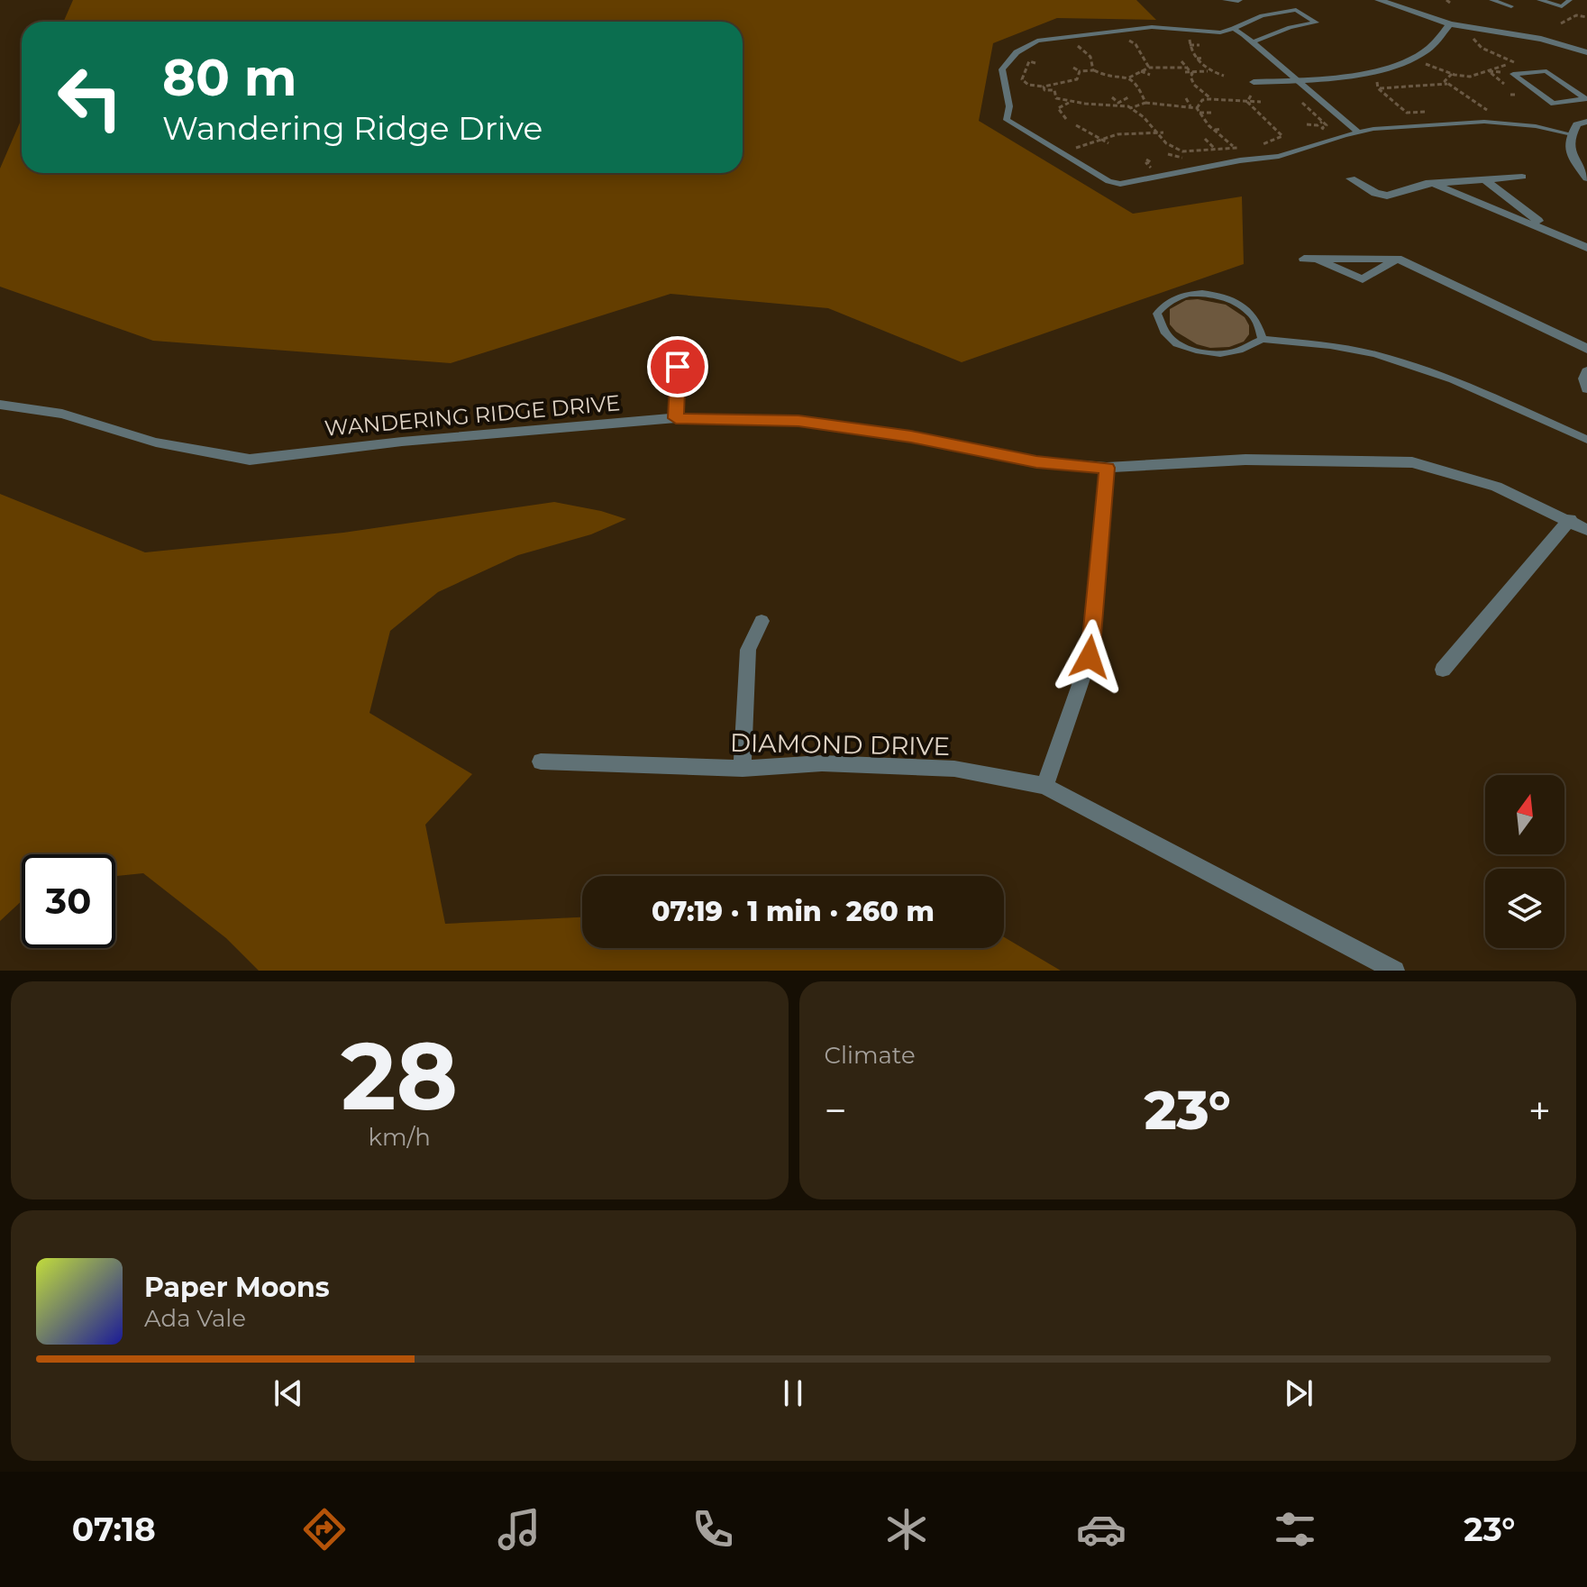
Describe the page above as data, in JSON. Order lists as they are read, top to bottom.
{
  "streets": {
    "street": ["WANDERING RIDGE DRIVE", "DIAMOND DRIVE"]
  },
  "north": "top",
  "page": {
    "turn": ["80 m", "Wandering Ridge Drive"],
    "limit": "30",
    "trip": "07:19 · 1 min · 260 m",
    "tile": [
      ["28", "km/h"],
      "Climate"
    ],
    "heat": ["−", "23°", "+"],
    "song": ["Paper Moons", "Ada Vale"],
    "tabs": ["07:18", "23°"]
  }
}
